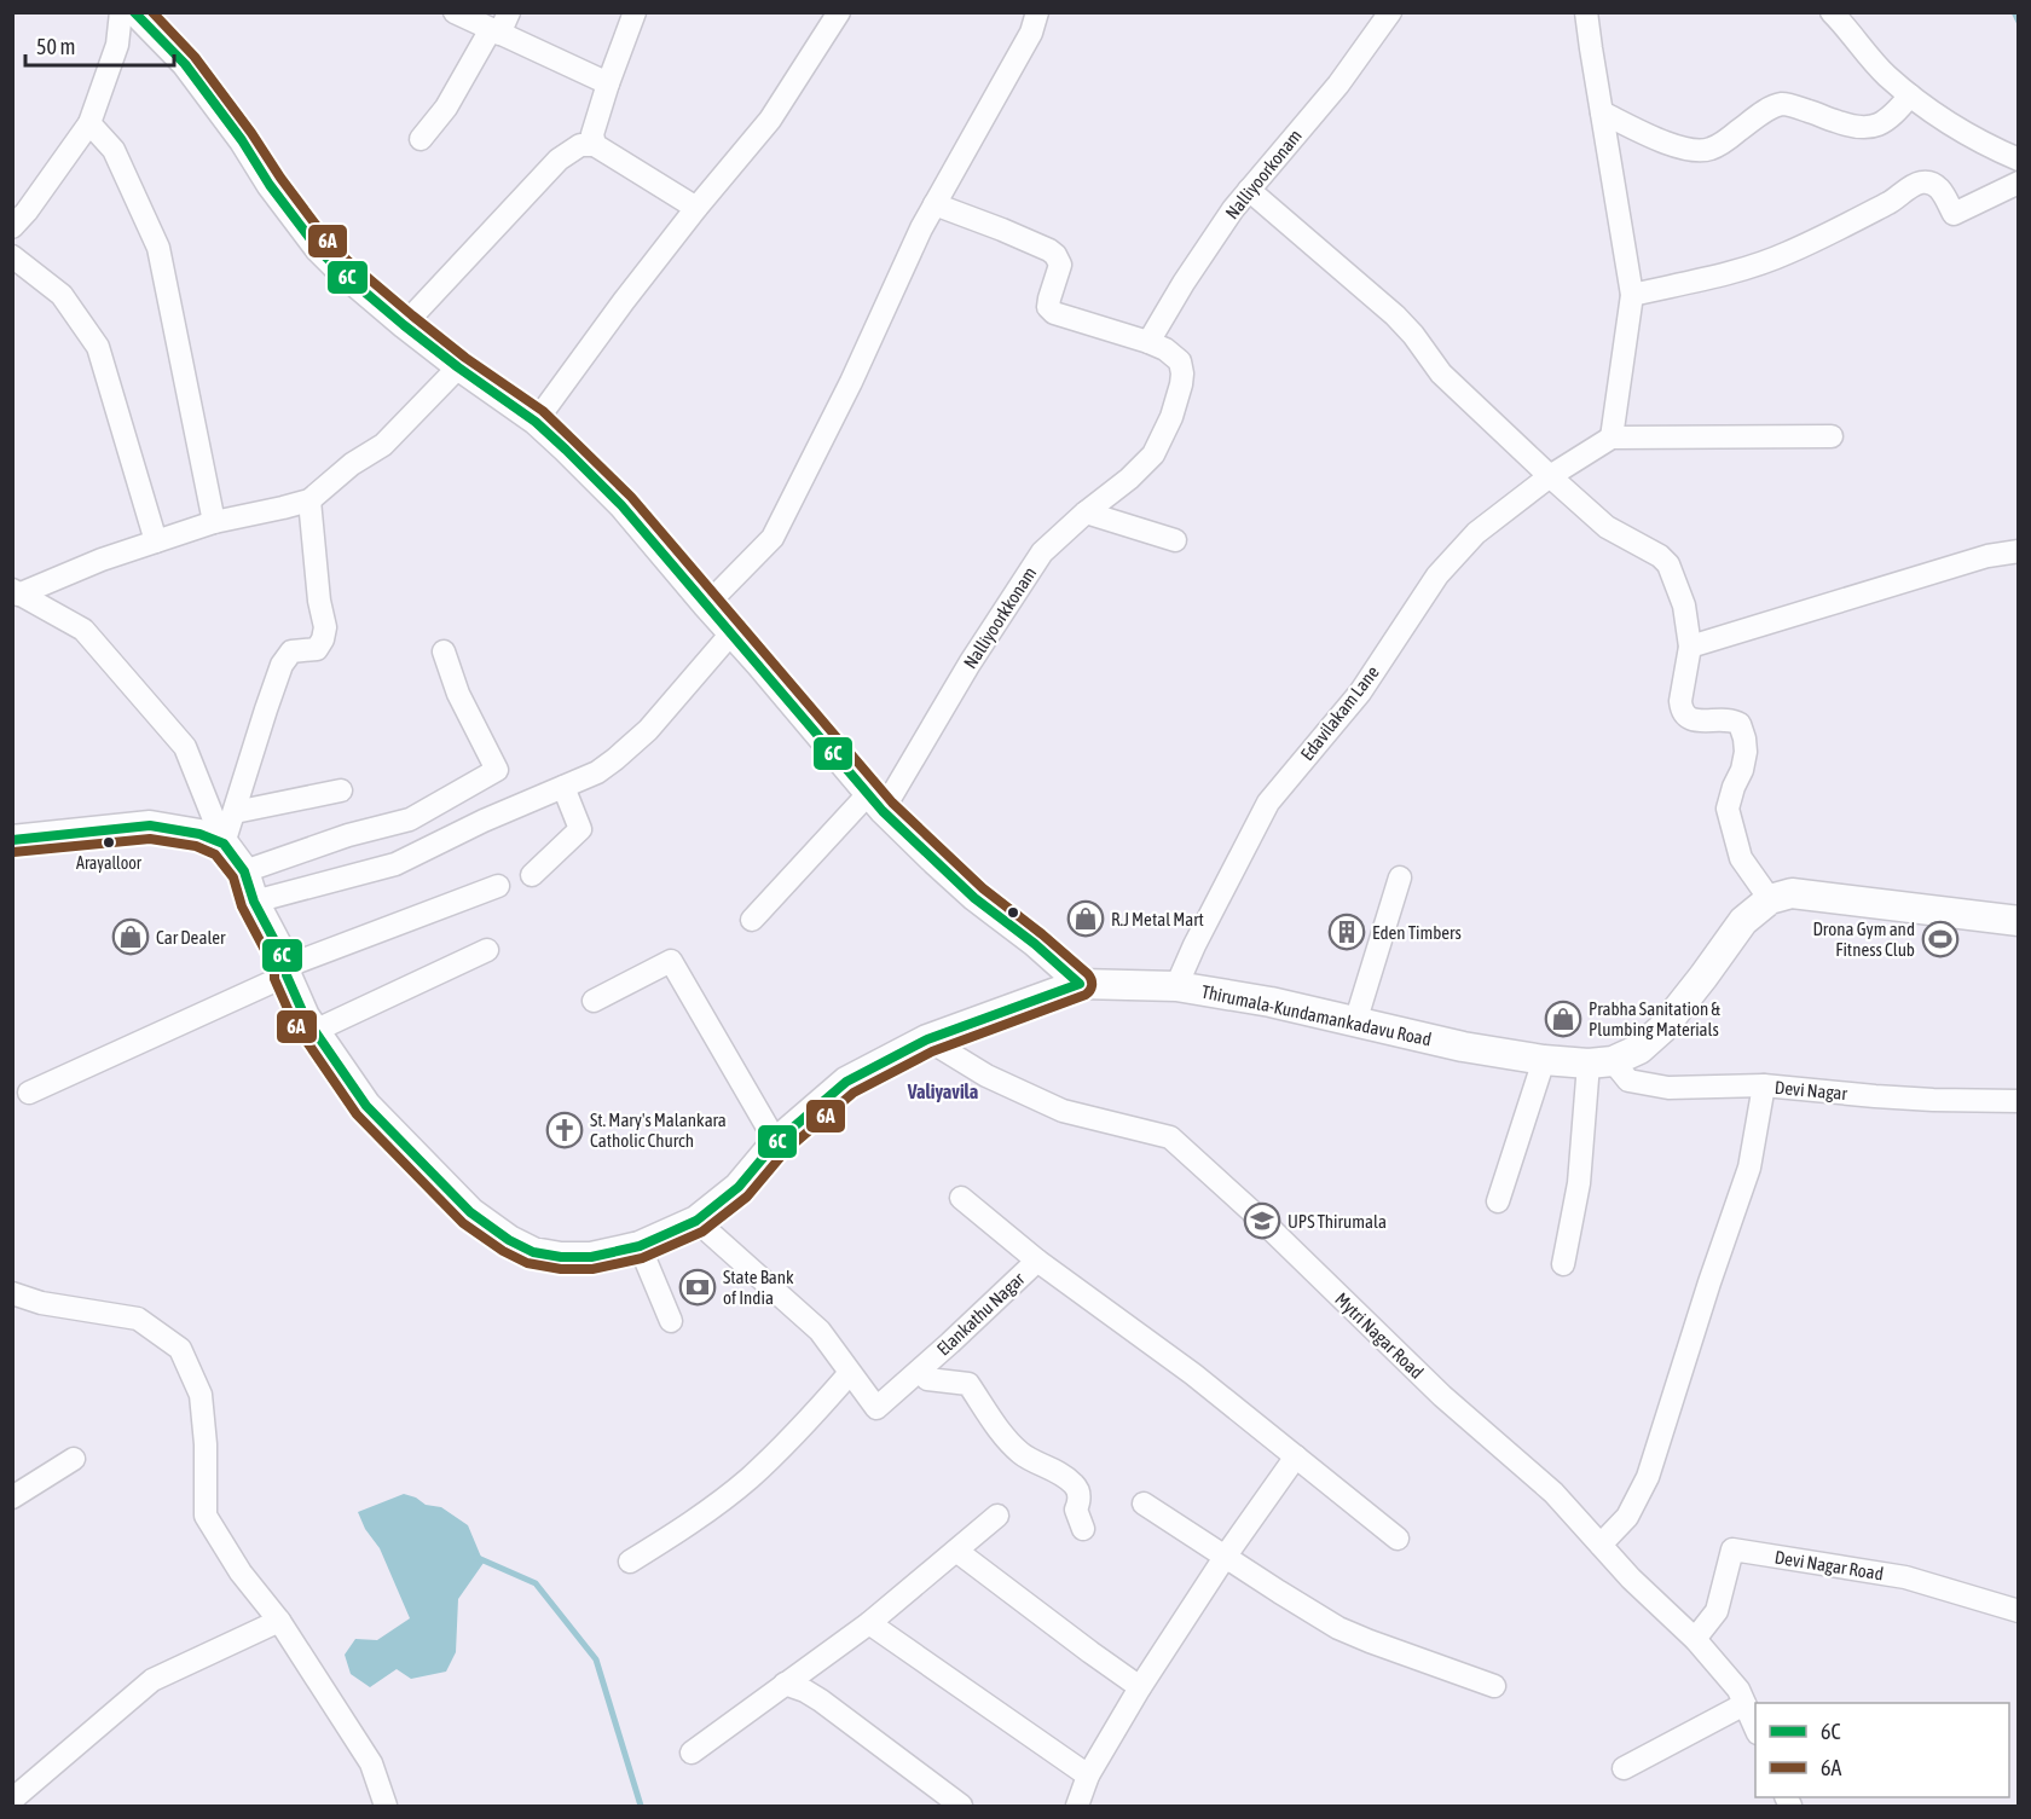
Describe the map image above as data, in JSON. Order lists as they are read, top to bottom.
{
  "streets": {
    "main road": ["Thirumala-Kundamankadavu Road"],
    "street": [
      "Nalliyoorkonam",
      "Nalliyoorkkonam",
      "Edavilakam Lane",
      "Devi Nagar",
      "Elankathu Nagar",
      "Mytri Nagar Road",
      "Devi Nagar Road"
    ]
  },
  "crossings": [
    ["Nalliyoorkonam", "Nalliyoorkkonam"],
    ["Edavilakam Lane", "Thirumala-Kundamankadavu Road"],
    ["Thirumala-Kundamankadavu Road", "Devi Nagar"],
    ["Thirumala-Kundamankadavu Road", "Elankathu Nagar"],
    ["Thirumala-Kundamankadavu Road", "Mytri Nagar Road"],
    ["Mytri Nagar Road", "Devi Nagar Road"]
  ],
  "districts": ["Valiyavila"],
  "places": {
    "other": ["Arayalloor"],
    "shop": ["R.J Metal Mart", "Car Dealer", "Prabha Sanitation & Plumbing Materials"],
    "building": ["Eden Timbers"],
    "sports": ["Drona Gym and Fitness Club"],
    "church": ["St. Mary's Malankara Catholic Church"],
    "school or university": ["UPS Thirumala"],
    "bank": ["State Bank of India"]
  },
  "lines": ["transit line 6C", "transit line 6A"],
  "legend": ["6C", "6A"],
  "scale_bar": "50 m"
}
